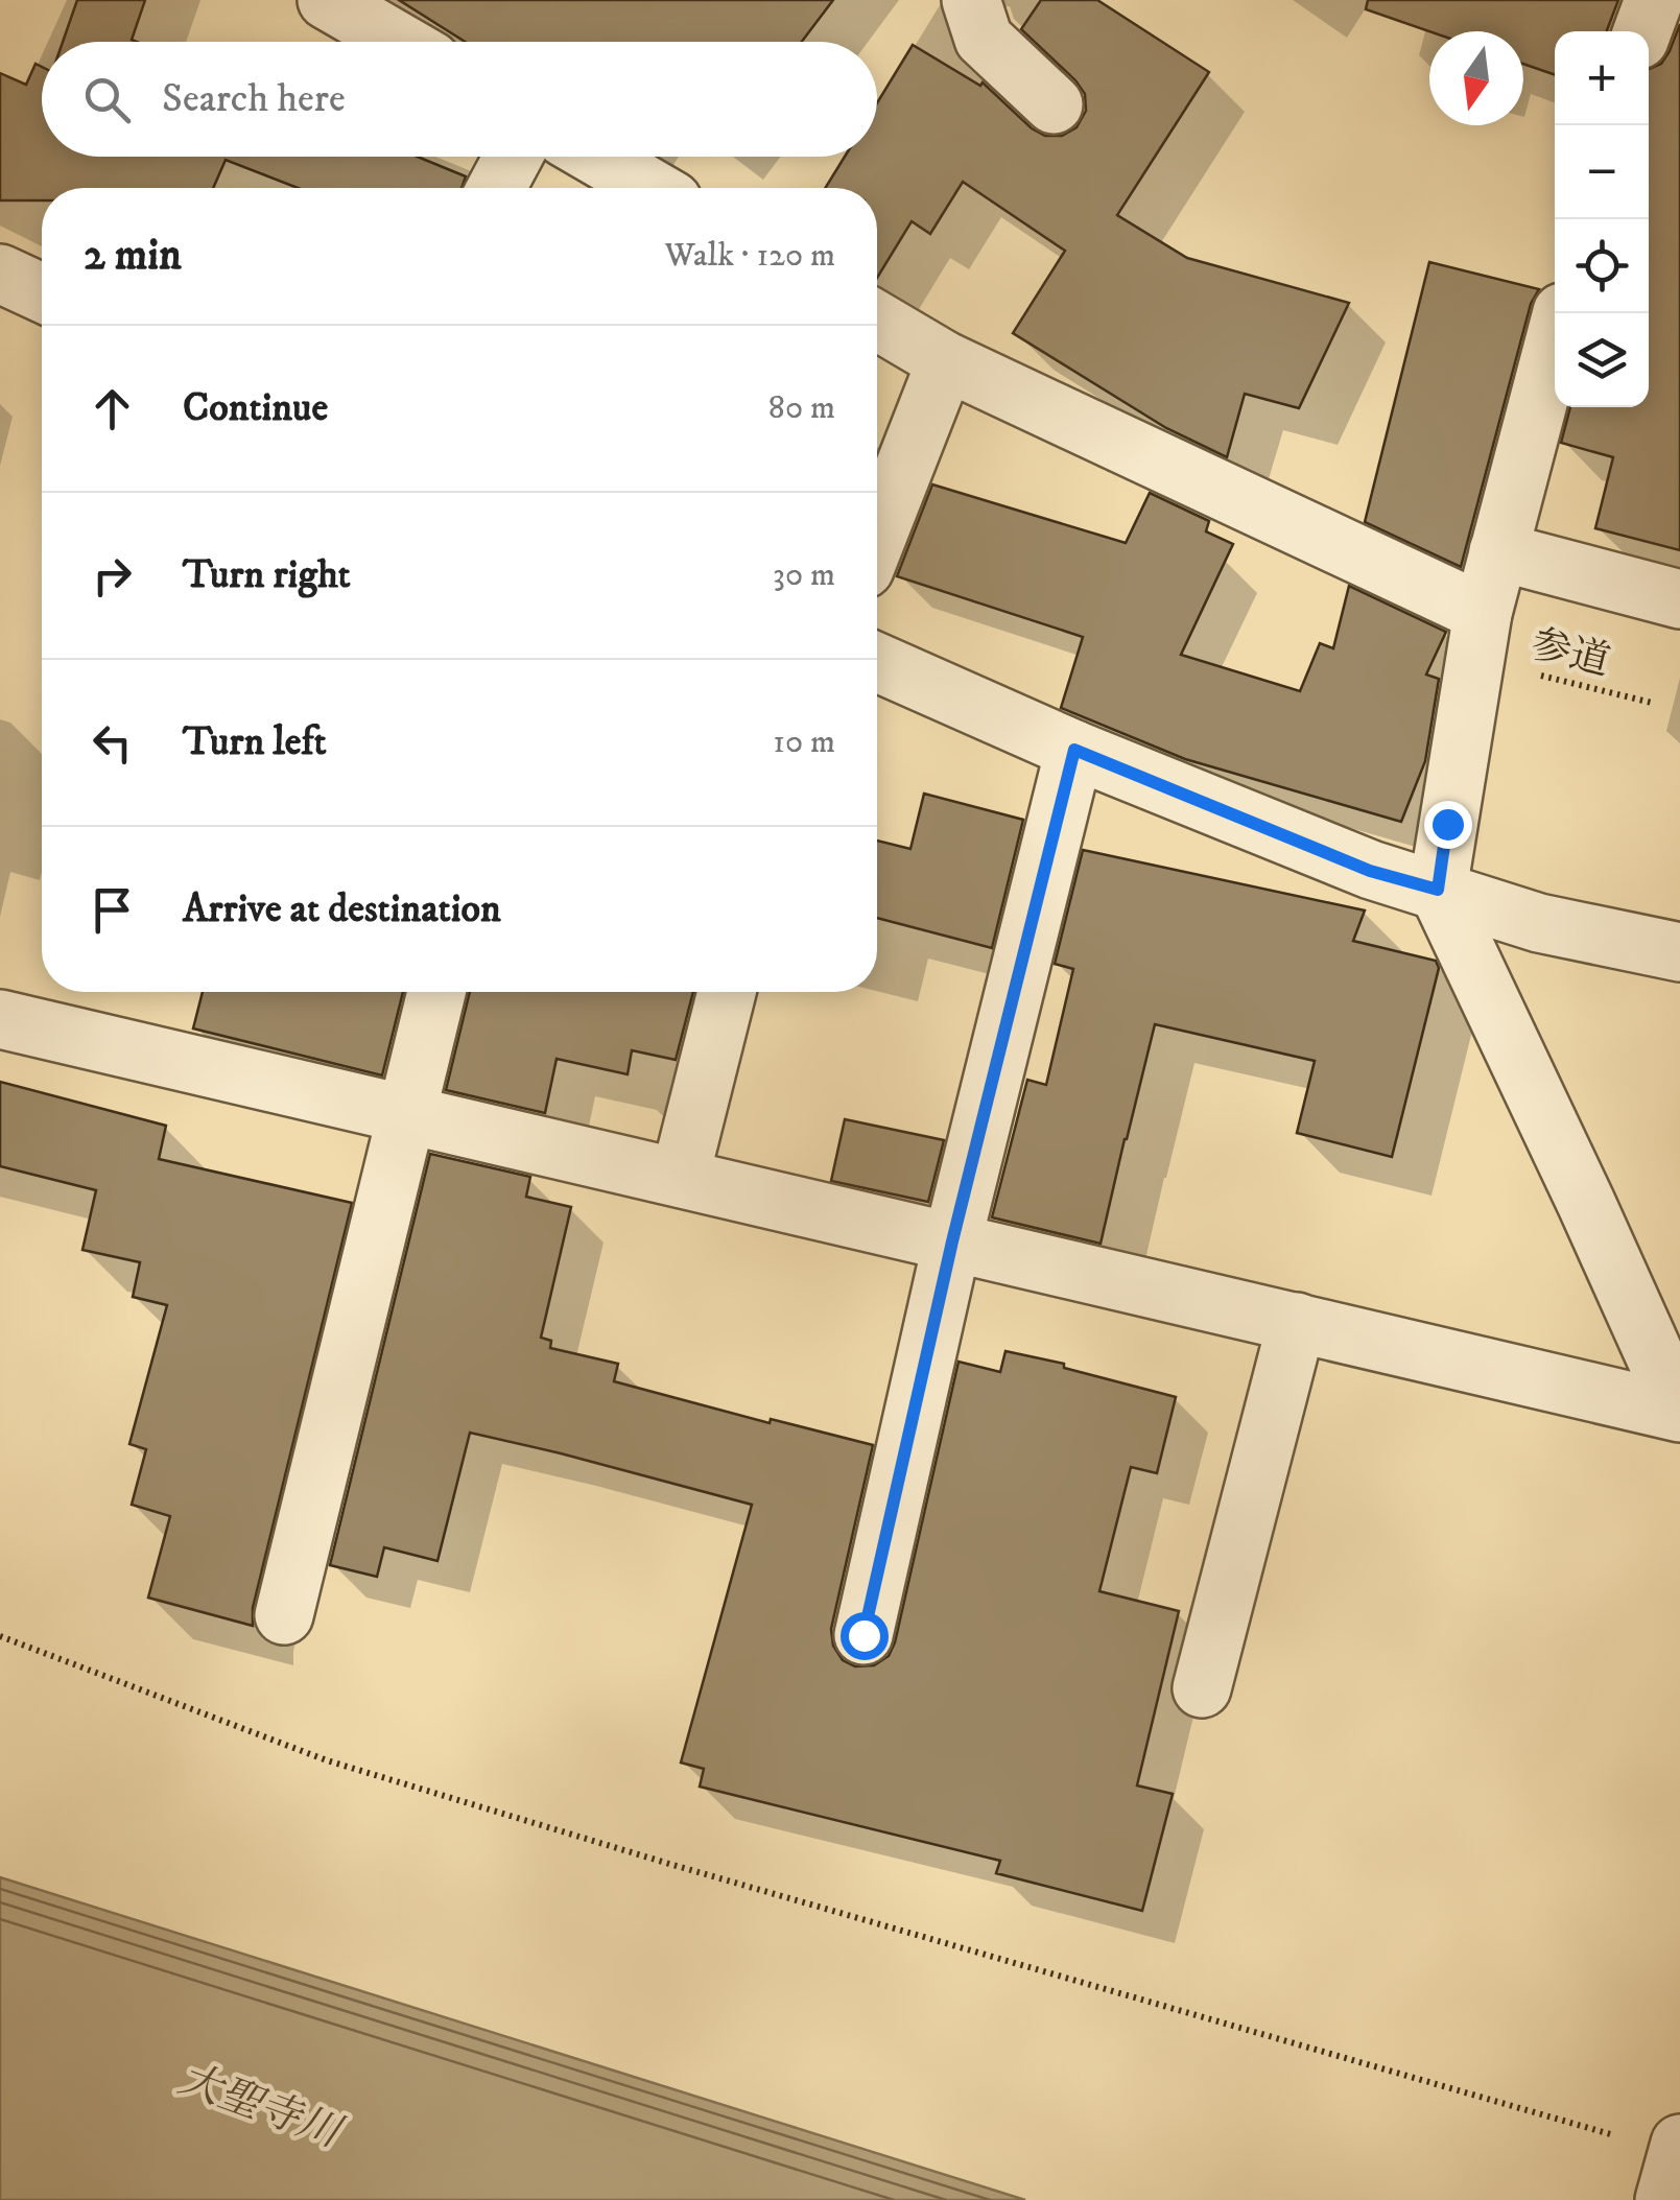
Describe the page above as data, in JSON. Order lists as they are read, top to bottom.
{
  "streets": {
    "path": ["参道"]
  },
  "water": ["大聖寺川"],
  "north": "bottom",
  "page": {
    "map_buttons": ["+", "−"],
    "search": "Search here",
    "heading": ["2 min", "Walk · 120 m"],
    "list": [
      ["Continue", "80 m"],
      ["Turn right", "30 m"],
      ["Turn left", "10 m"],
      "Arrive at destination"
    ]
  }
}
